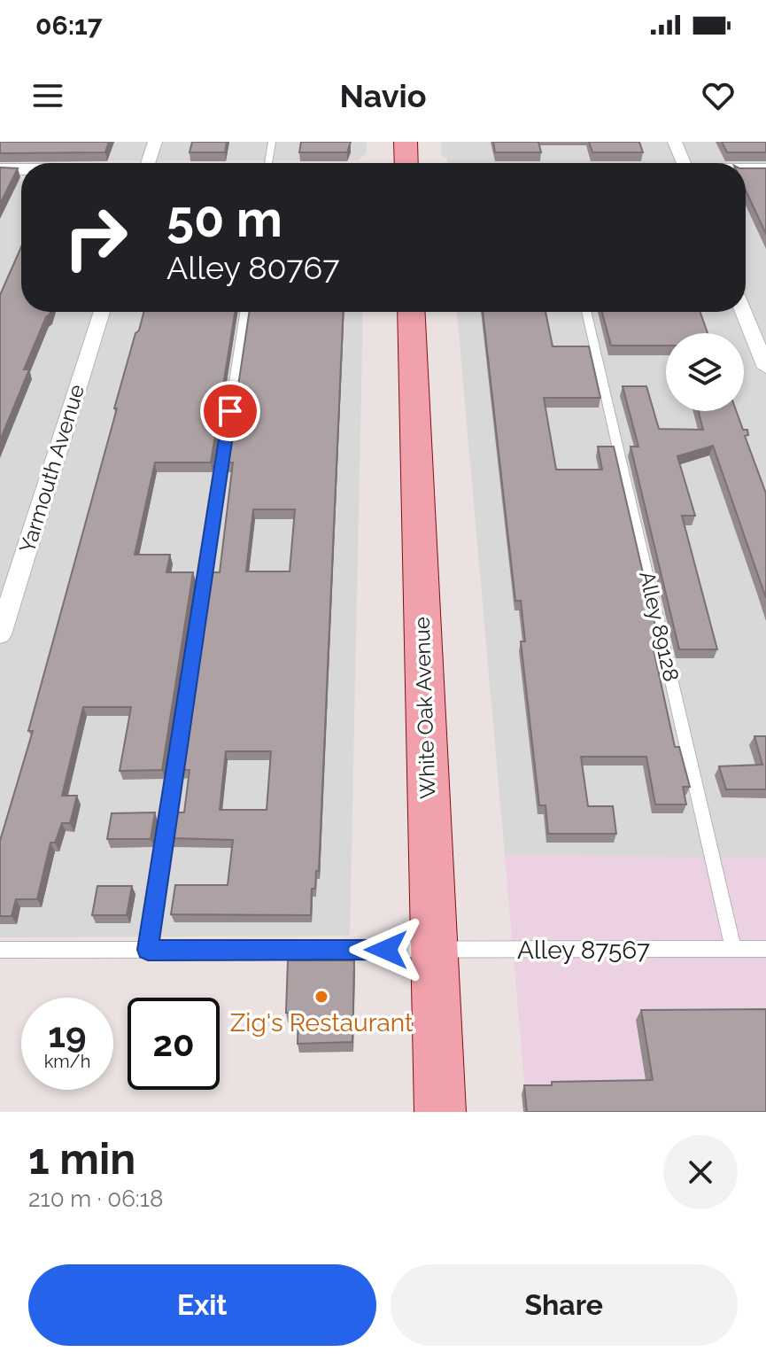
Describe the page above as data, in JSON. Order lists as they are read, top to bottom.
{
  "streets": {
    "main road": ["White Oak Avenue"],
    "street": ["Yarmouth Avenue"],
    "lane": ["Alley 89128", "Alley 87567"]
  },
  "crossings": [
    ["Alley 89128", "Alley 87567"],
    ["White Oak Avenue", "Alley 87567"]
  ],
  "places": ["Zig's Restaurant"],
  "page": {
    "status": "06:17",
    "header": "Navio",
    "turn": ["50 m", "Alley 80767"],
    "speed": "19 km/h",
    "limit": "20",
    "heading": ["1 min", "210 m · 06:18"],
    "buttons": ["Exit", "Share"]
  }
}
